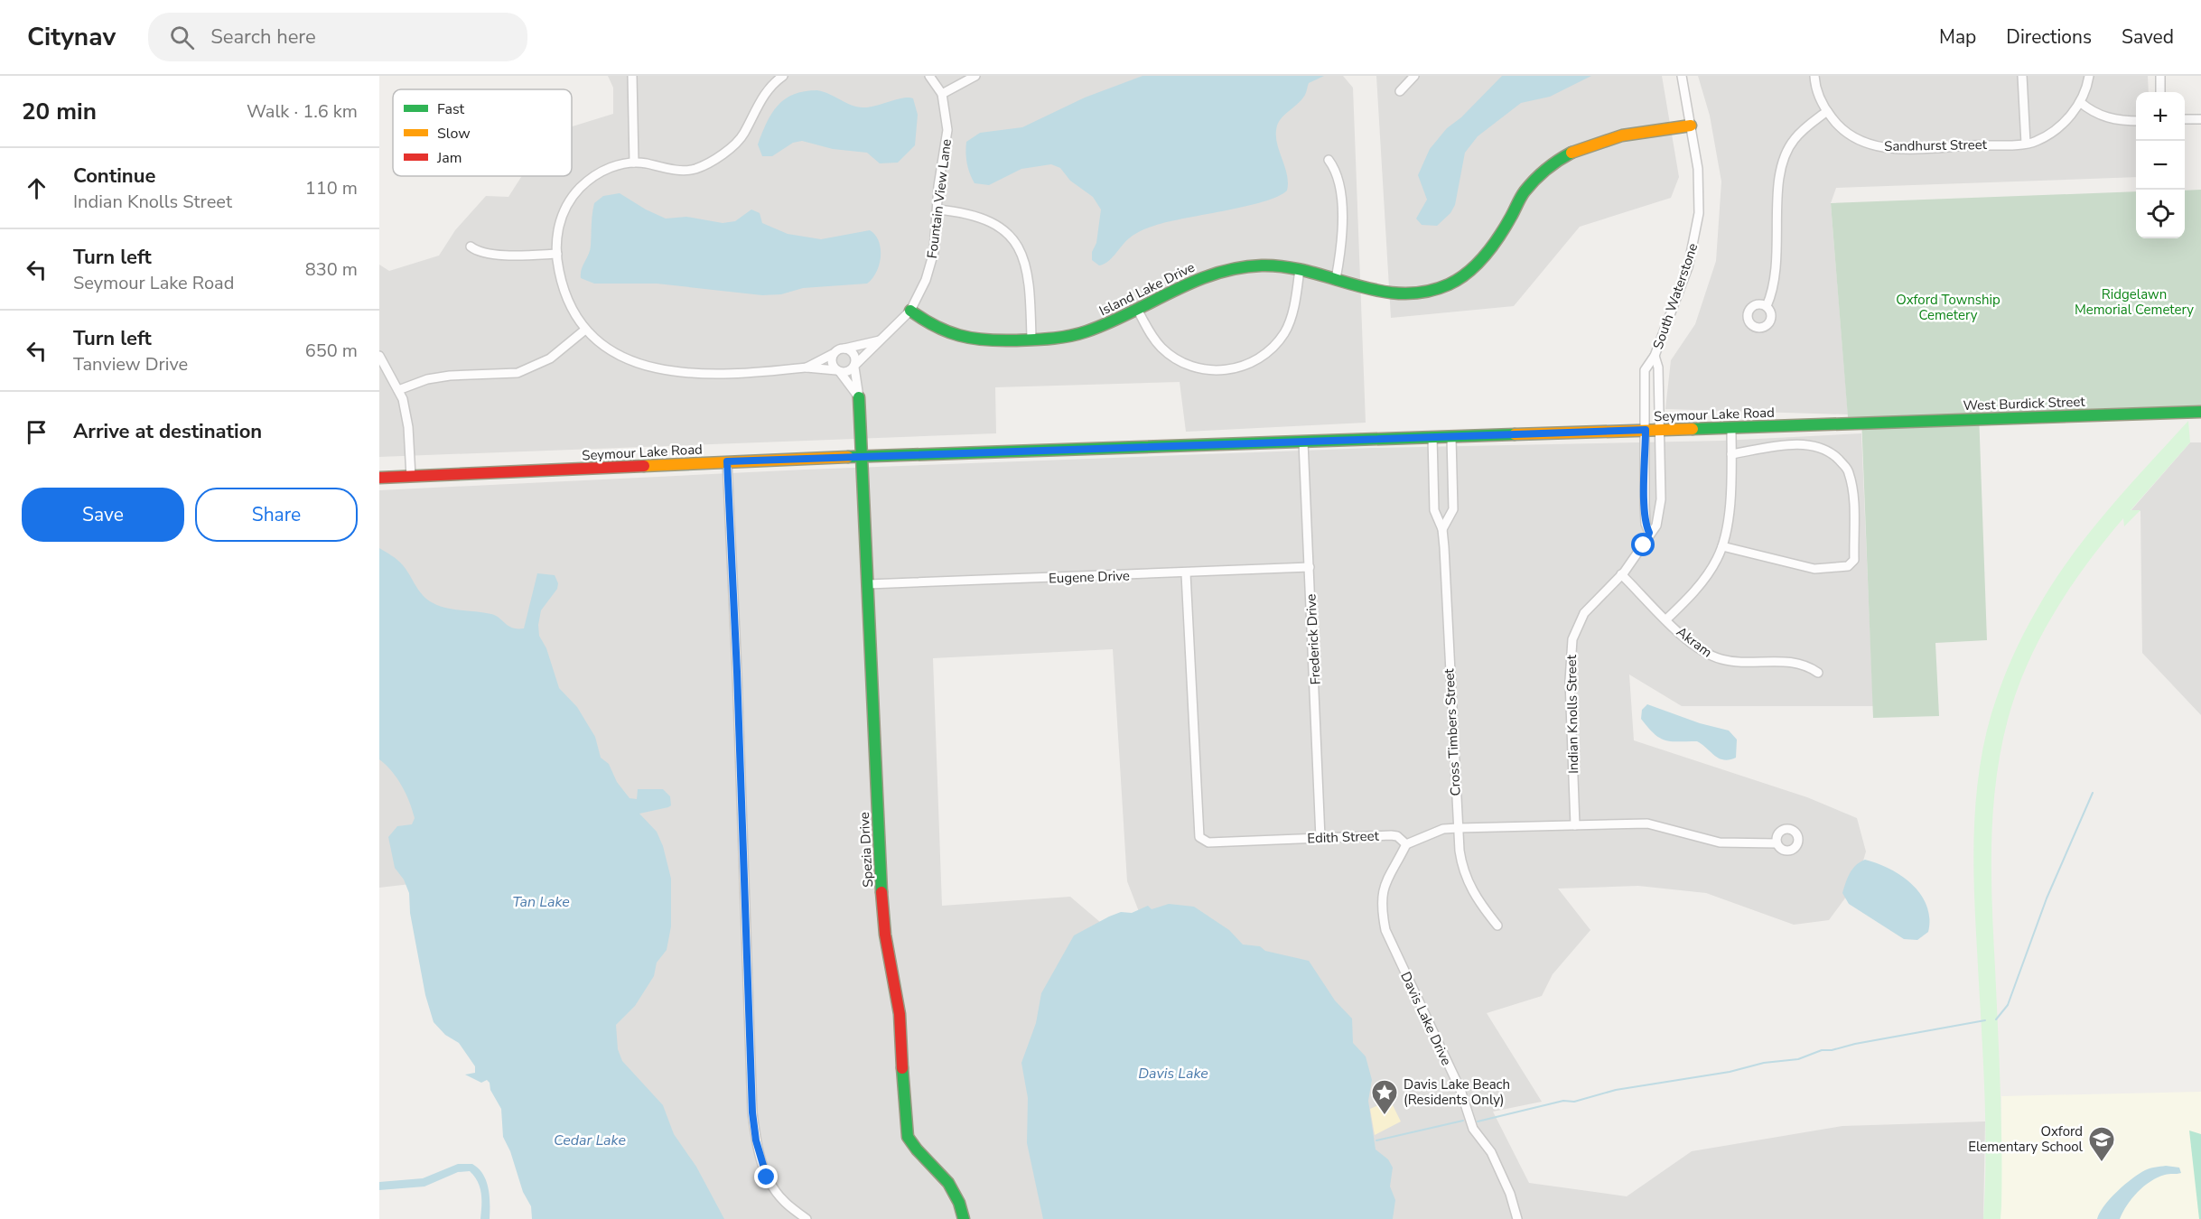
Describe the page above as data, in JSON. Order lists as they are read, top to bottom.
{
  "streets": {
    "street": [
      "Sandhurst Street",
      "Fountain View Lane",
      "Island Lake Drive",
      "South Waterstone",
      "West Burdick Street",
      "Seymour Lake Road",
      "Eugene Drive",
      "Frederick Drive",
      "Akram",
      "Indian Knolls Street",
      "Cross Timbers Street",
      "Edith Street",
      "Spezia Drive",
      "Davis Lake Drive"
    ]
  },
  "crossings": [
    ["Fountain View Lane", "Island Lake Drive"],
    ["Island Lake Drive", "South Waterstone"],
    ["South Waterstone", "Seymour Lake Road"],
    ["South Waterstone", "Indian Knolls Street"],
    ["West Burdick Street", "Seymour Lake Road"],
    ["Seymour Lake Road", "Frederick Drive"],
    ["Seymour Lake Road", "Indian Knolls Street"],
    ["Seymour Lake Road", "Cross Timbers Street"],
    ["Seymour Lake Road", "Spezia Drive"],
    ["Eugene Drive", "Frederick Drive"],
    ["Eugene Drive", "Edith Street"],
    ["Eugene Drive", "Spezia Drive"],
    ["Frederick Drive", "Edith Street"],
    ["Akram", "Indian Knolls Street"],
    ["Edith Street", "Davis Lake Drive"]
  ],
  "water": ["Tan Lake", "Davis Lake", "Cedar Lake"],
  "parks": ["Ridgelawn Memorial Cemetery", "Oxford Township Cemetery"],
  "places": {
    "place": ["Davis Lake Beach (Residents Only)"],
    "school or university": ["Oxford Elementary School"]
  },
  "legend": ["Fast", "Slow", "Jam"],
  "page": {
    "header": "Citynav",
    "search": "Search here",
    "nav": ["Map", "Directions", "Saved"],
    "heading": ["20 min", "Walk · 1.6 km"],
    "map_buttons": ["+", "−"],
    "list": [
      ["Continue", "Indian Knolls Street", "110 m"],
      ["Turn left", "Seymour Lake Road", "830 m"],
      ["Turn left", "Tanview Drive", "650 m"],
      "Arrive at destination"
    ],
    "buttons": ["Save", "Share"]
  }
}
